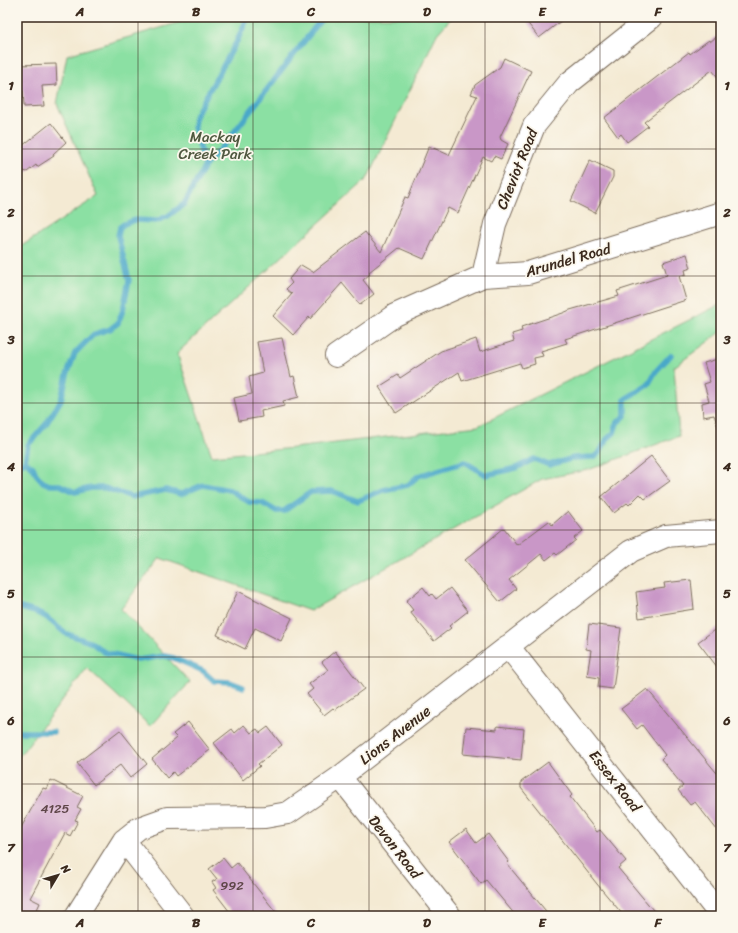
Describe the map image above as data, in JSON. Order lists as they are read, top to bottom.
{
  "streets": {
    "street": [
      "Cheviot Road",
      "Arundel Road",
      "Lions Avenue",
      "Essex Road",
      "Devon Road"
    ]
  },
  "crossings": [
    ["Cheviot Road", "Arundel Road"],
    ["Lions Avenue", "Essex Road"],
    ["Lions Avenue", "Devon Road"]
  ],
  "parks": ["Mackay Creek Park"],
  "house_numbers": ["4125", "992"],
  "north": "top right",
  "grid": {
    "columns": [
      "A",
      "B",
      "C",
      "D",
      "E",
      "F"
    ],
    "rows": [
      "1",
      "2",
      "3",
      "4",
      "5",
      "6",
      "7"
    ]
  }
}
